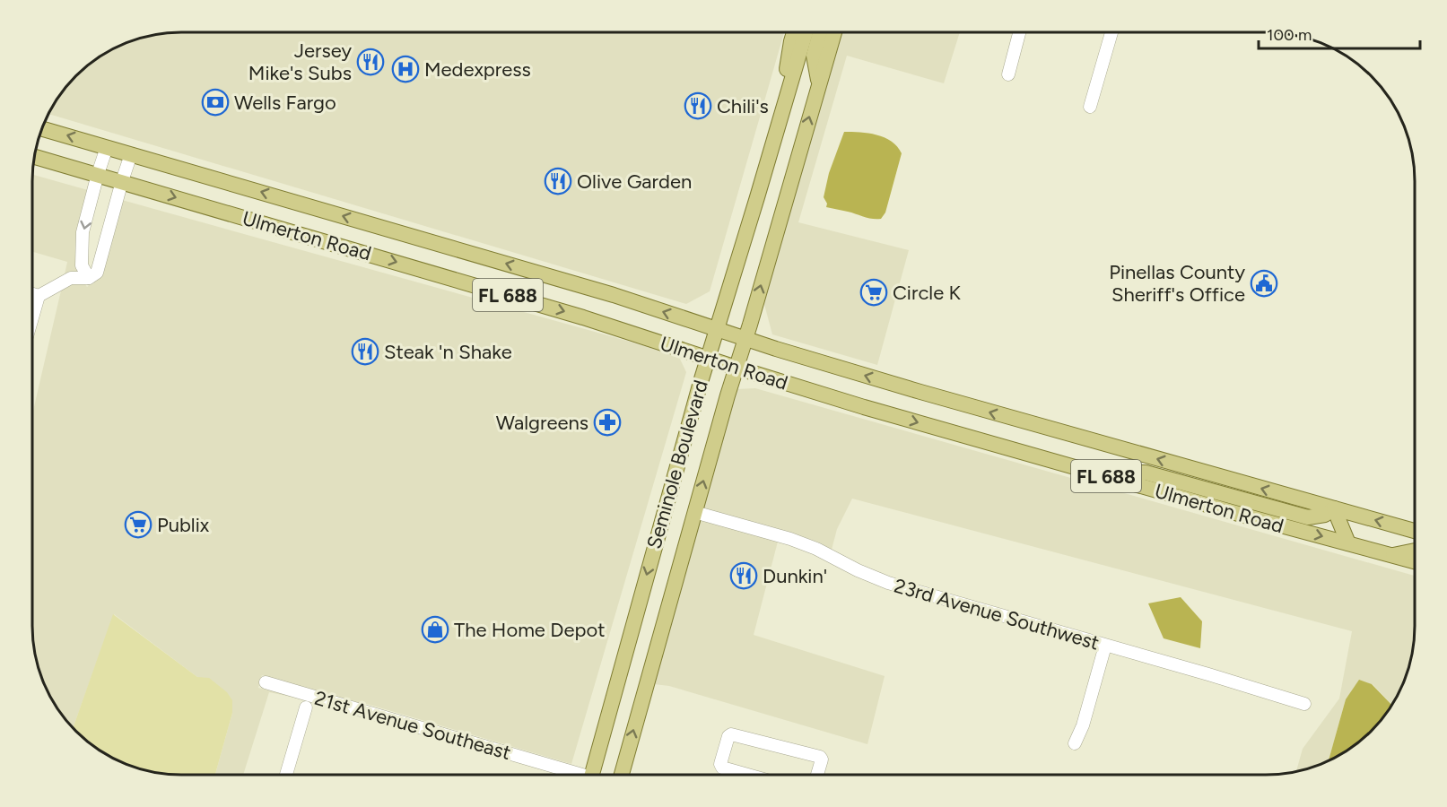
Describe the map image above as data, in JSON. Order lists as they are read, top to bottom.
{
  "streets": {
    "main road": ["Ulmerton Road", "FL 688", "Seminole Boulevard"],
    "street": ["23rd Avenue Southwest", "21st Avenue Southeast"]
  },
  "crossings": [
    ["Ulmerton Road", "Seminole Boulevard"],
    ["Seminole Boulevard", "23rd Avenue Southwest"]
  ],
  "places": {
    "restaurant": [
      "Jersey Mike's Subs",
      "Chili's",
      "Olive Garden",
      "Steak 'n Shake",
      "Dunkin'"
    ],
    "hospital": ["Medexpress"],
    "bank": ["Wells Fargo"],
    "public building": ["Pinellas County Sheriff's Office"],
    "supermarket": ["Circle K", "Publix"],
    "pharmacy": ["Walgreens"],
    "shop": ["The Home Depot"]
  },
  "scale_bar": "100 m"
}
